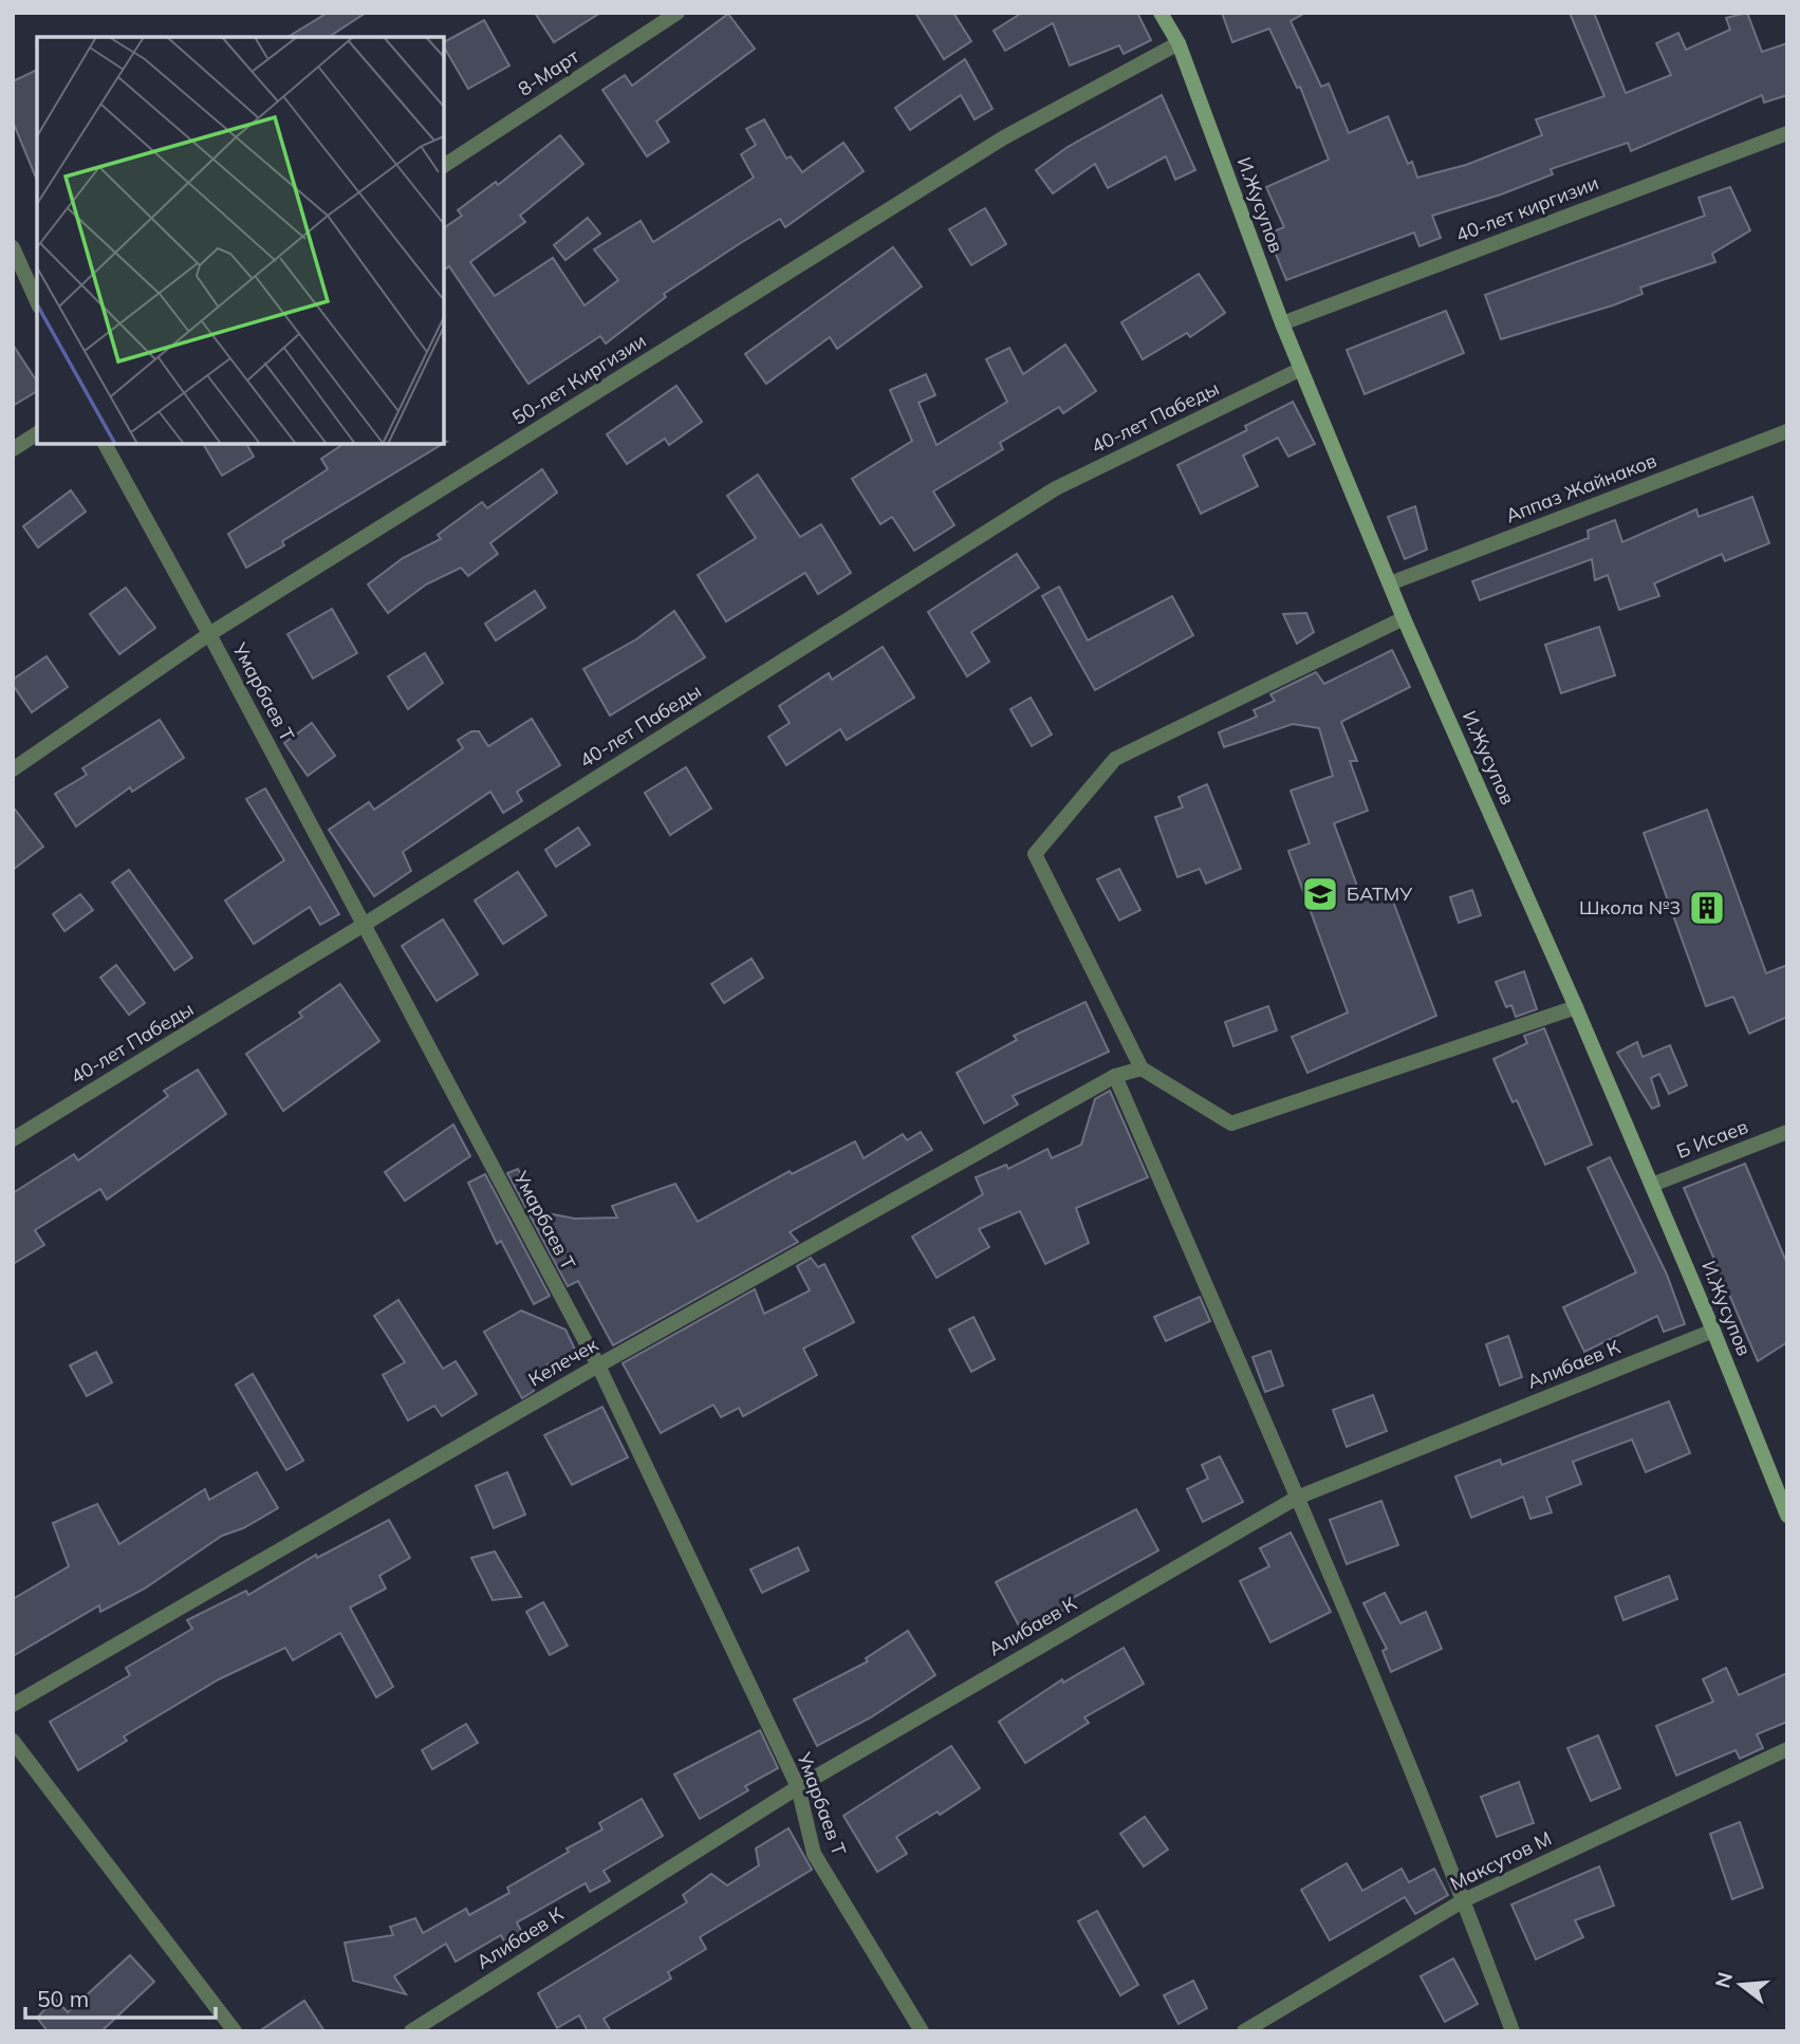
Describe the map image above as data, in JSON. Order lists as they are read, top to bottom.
{
  "streets": {
    "street": [
      "8-Март",
      "И.Жусупов",
      "40-лет киргизии",
      "50-лет Киргизии",
      "40-лет Пабеды",
      "Аппаз Жайнаков",
      "Умарбаев Т",
      "Б Исаев",
      "Келечек",
      "Алибаев К",
      "Максутов М"
    ]
  },
  "crossings": [
    ["И.Жусупов", "40-лет киргизии"],
    ["И.Жусупов", "50-лет Киргизии"],
    ["И.Жусупов", "40-лет Пабеды"],
    ["И.Жусупов", "Аппаз Жайнаков"],
    ["И.Жусупов", "Б Исаев"],
    ["И.Жусупов", "Алибаев К"],
    ["50-лет Киргизии", "Умарбаев Т"],
    ["40-лет Пабеды", "Умарбаев Т"],
    ["Умарбаев Т", "Келечек"],
    ["Умарбаев Т", "Алибаев К"]
  ],
  "places": {
    "school or university": ["БАТМУ"],
    "building": ["Школа №3"]
  },
  "scale_bar": "50 m",
  "north": "left"
}
